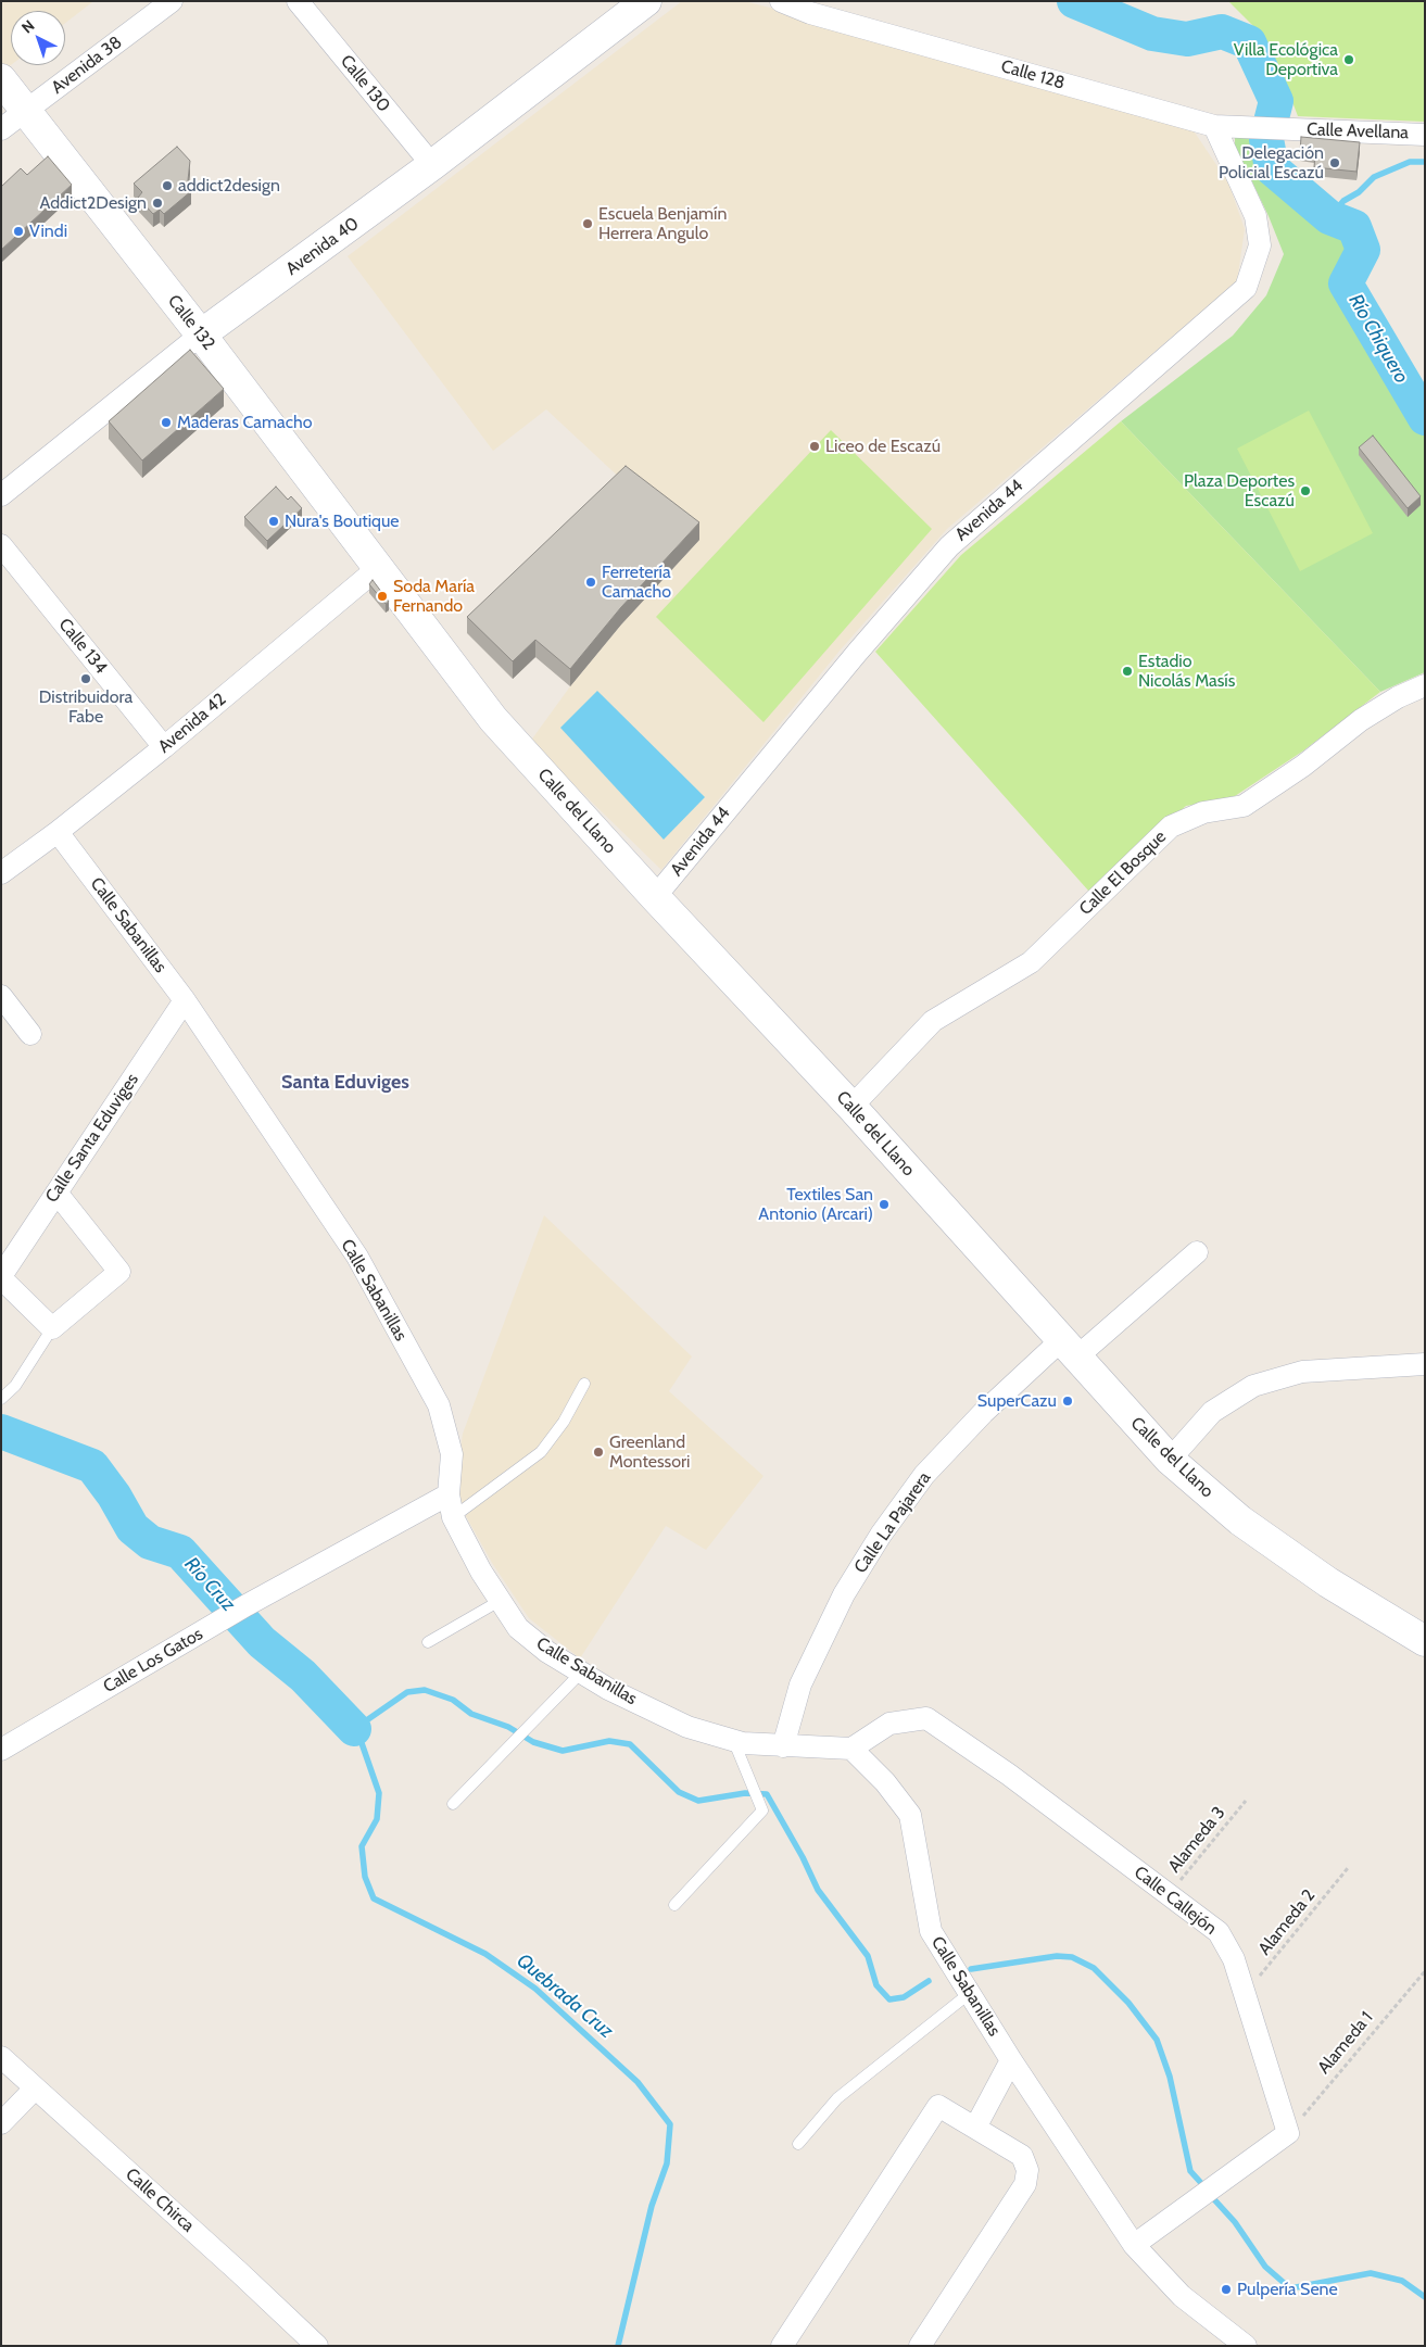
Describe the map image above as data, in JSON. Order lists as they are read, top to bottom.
{
  "streets": {
    "main road": ["Avenida 40", "Calle 132", "Calle del Llano"],
    "street": [
      "Avenida 38",
      "Calle 128",
      "Calle 130",
      "Calle Avellana",
      "Avenida 44",
      "Calle 134",
      "Avenida 42",
      "Calle El Bosque",
      "Calle Sabanillas",
      "Calle Santa Eduviges",
      "Calle La Pajarera",
      "Calle Los Gatos",
      "Calle Callejón",
      "Calle Chirca"
    ],
    "path": ["Alameda 3", "Alameda 2", "Alameda 1"]
  },
  "crossings": [
    ["Avenida 38", "Calle 132"],
    ["Calle 128", "Calle Avellana"],
    ["Calle 128", "Avenida 44"],
    ["Calle 130", "Avenida 40"],
    ["Avenida 40", "Calle 132"],
    ["Calle 132", "Avenida 42"],
    ["Calle 132", "Calle del Llano"],
    ["Avenida 44", "Calle del Llano"],
    ["Calle 134", "Avenida 42"],
    ["Avenida 42", "Calle del Llano"],
    ["Avenida 42", "Calle Sabanillas"],
    ["Calle del Llano", "Calle El Bosque"],
    ["Calle del Llano", "Calle La Pajarera"],
    ["Calle Sabanillas", "Calle Santa Eduviges"],
    ["Calle Sabanillas", "Calle La Pajarera"],
    ["Calle Sabanillas", "Calle Los Gatos"],
    ["Calle Sabanillas", "Calle Callejón"],
    ["Alameda 3", "Calle Callejón"],
    ["Calle Callejón", "Alameda 2"],
    ["Calle Callejón", "Alameda 1"]
  ],
  "districts": ["Santa Eduviges"],
  "water": ["Río Chiquero", "Río Cruz", "Quebrada Cruz"],
  "places": [
    "Villa Ecológica Deportiva",
    "Delegación Policial Escazú",
    "addict2design",
    "Addict2Design",
    "Escuela Benjamín Herrera Angulo",
    "Vindi",
    "Maderas Camacho",
    "Liceo de Escazú",
    "Plaza Deportes Escazú",
    "Nura's Boutique",
    "Ferretería Camacho",
    "Soda María Fernando",
    "Estadio Nicolás Masís",
    "Distribuidora Fabe",
    "Textiles San Antonio (Arcari)",
    "SuperCazu",
    "Greenland Montessori",
    "Pulpería Sene"
  ],
  "north": "top left"
}
